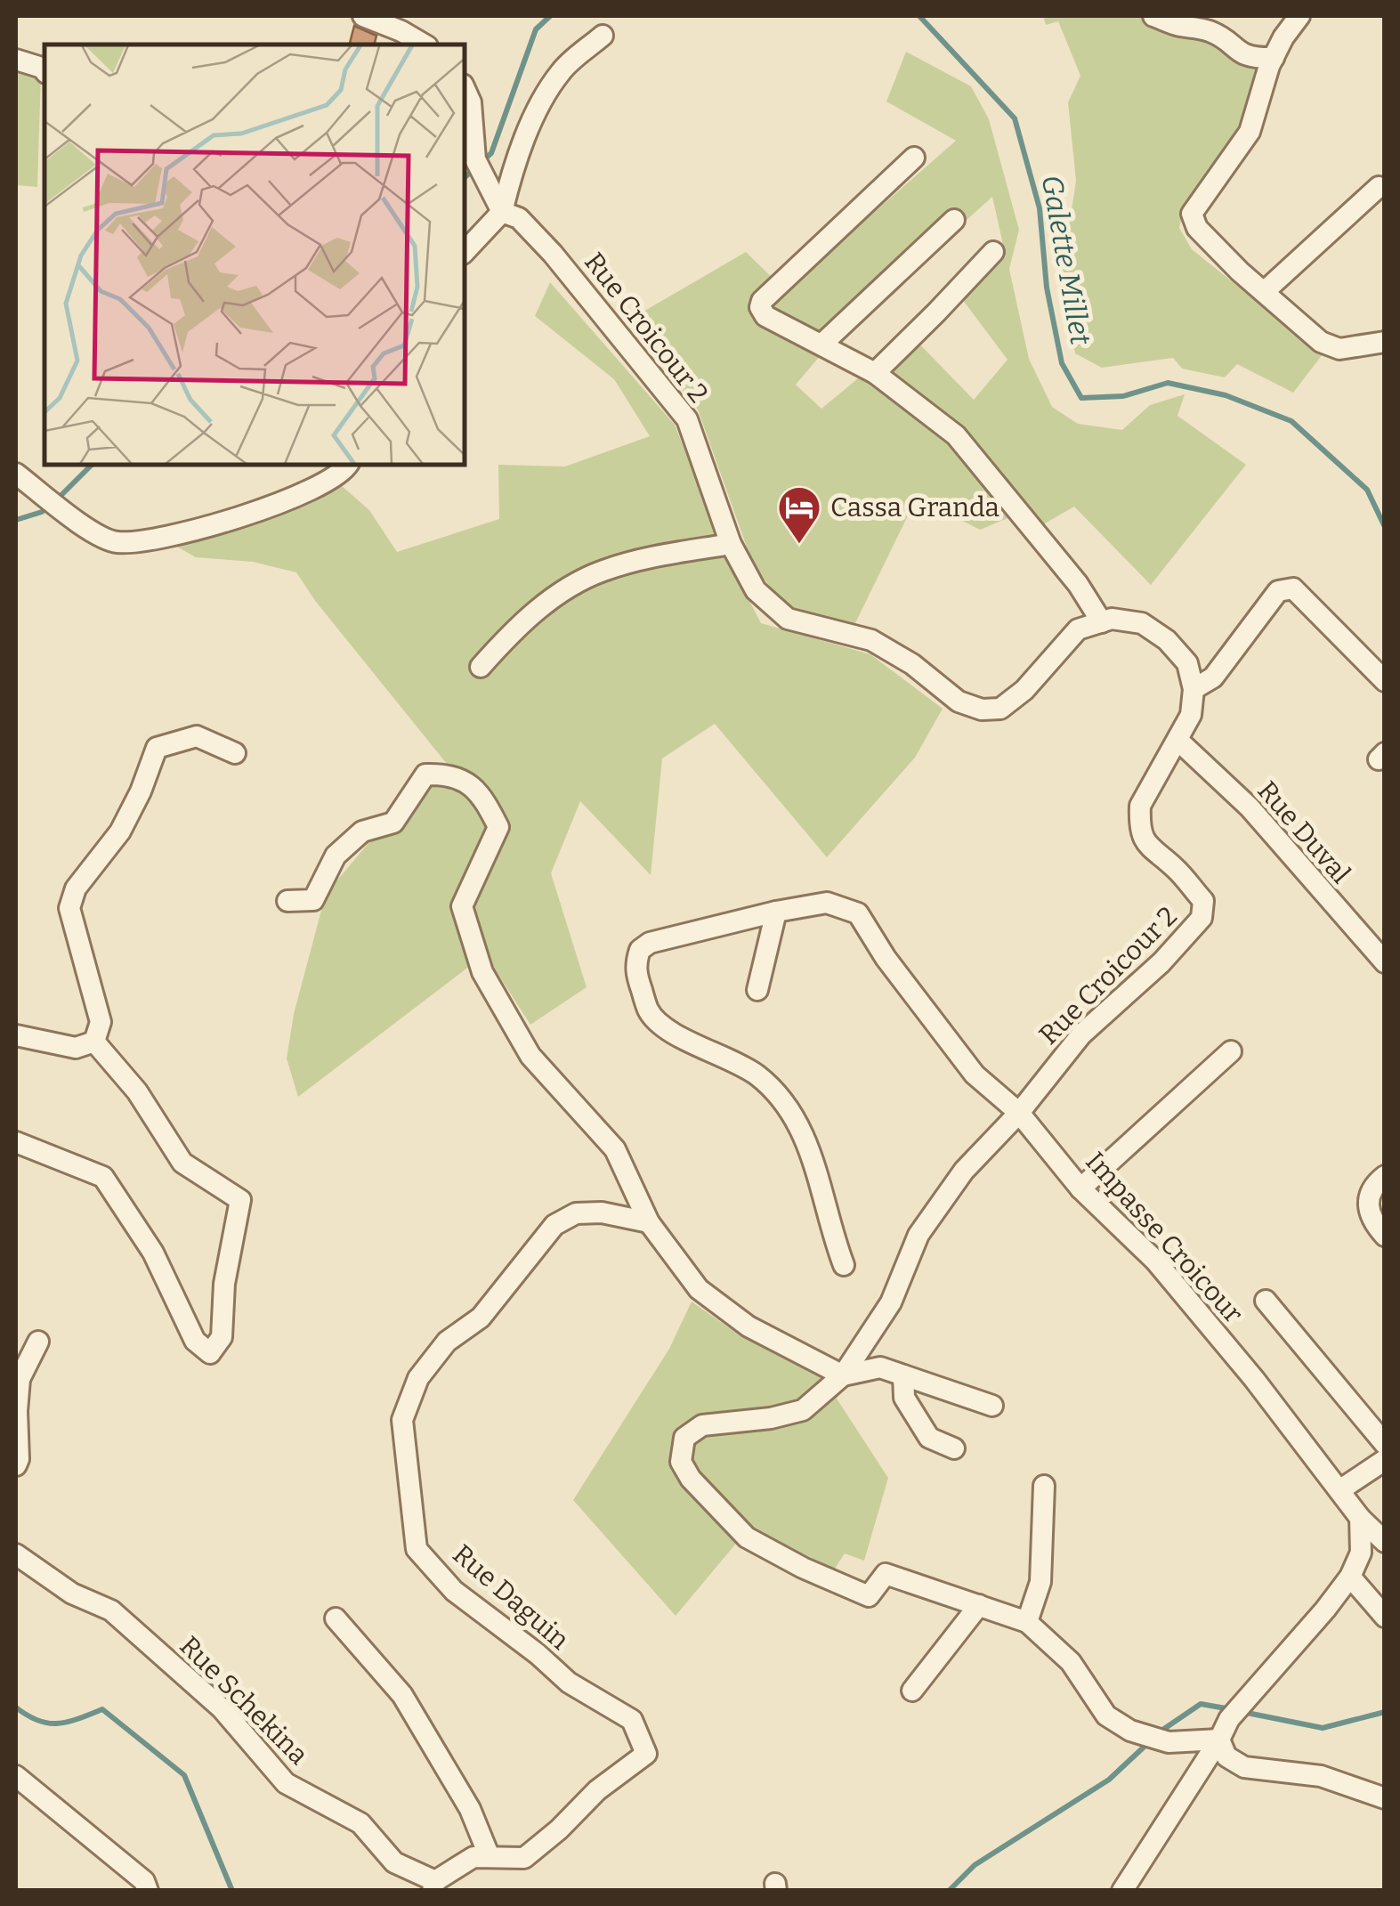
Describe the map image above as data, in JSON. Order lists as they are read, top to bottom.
{
  "streets": {
    "street": [
      "Rue Croicour 2",
      "Rue Duval",
      "Impasse Croicour",
      "Rue Daguin",
      "Rue Schekina"
    ]
  },
  "crossings": [
    ["Rue Croicour 2", "Rue Duval"],
    ["Rue Croicour 2", "Impasse Croicour"],
    ["Rue Daguin", "Rue Schekina"]
  ],
  "water": ["Galette Millet"],
  "places": {
    "hotel": ["Cassa Granda"]
  }
}
